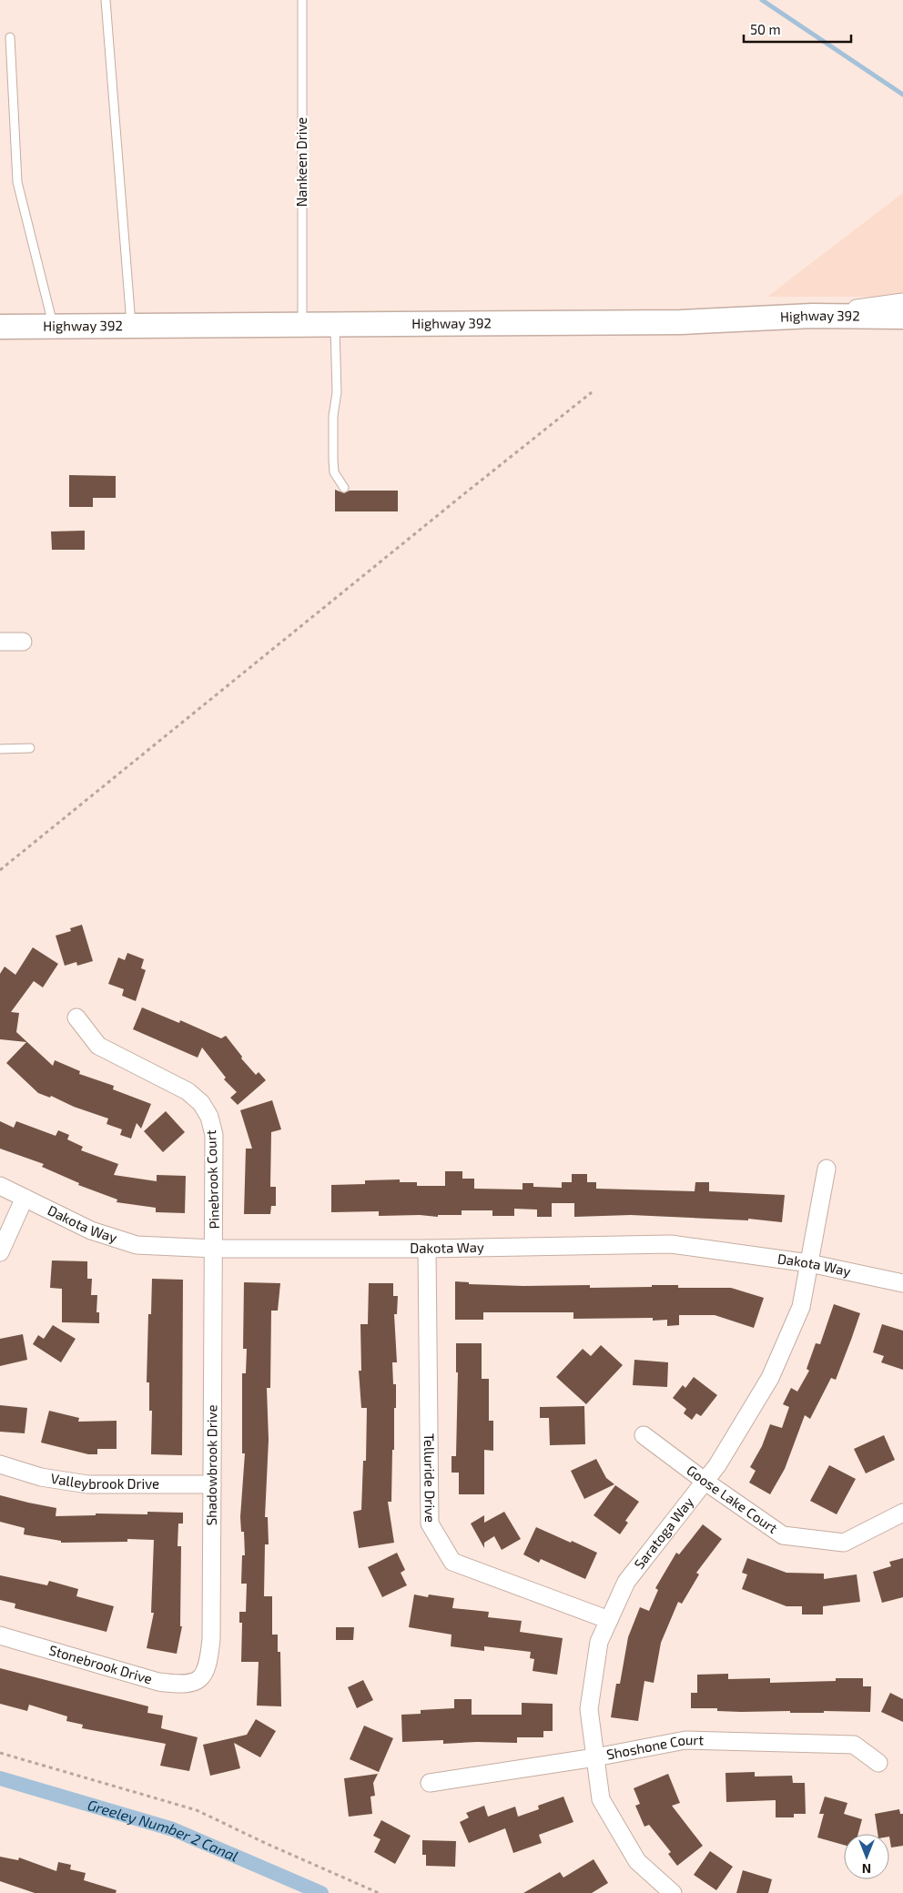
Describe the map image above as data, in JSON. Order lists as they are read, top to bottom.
{
  "streets": {
    "main road": ["Highway 392"],
    "street": [
      "Pinebrook Court",
      "Dakota Way",
      "Shadowbrook Drive",
      "Telluride Drive",
      "Valleybrook Drive",
      "Goose Lake Court",
      "Saratoga Way",
      "Stonebrook Drive",
      "Shoshone Court"
    ],
    "lane": ["Nankeen Drive"]
  },
  "crossings": [
    ["Nankeen Drive", "Highway 392"],
    ["Pinebrook Court", "Dakota Way"],
    ["Pinebrook Court", "Shadowbrook Drive"],
    ["Dakota Way", "Shadowbrook Drive"],
    ["Dakota Way", "Telluride Drive"],
    ["Dakota Way", "Saratoga Way"],
    ["Shadowbrook Drive", "Valleybrook Drive"],
    ["Shadowbrook Drive", "Stonebrook Drive"],
    ["Telluride Drive", "Saratoga Way"],
    ["Goose Lake Court", "Saratoga Way"],
    ["Saratoga Way", "Shoshone Court"]
  ],
  "water": ["Greeley Number 2 Canal"],
  "scale_bar": "50 m",
  "north": "bottom"
}
